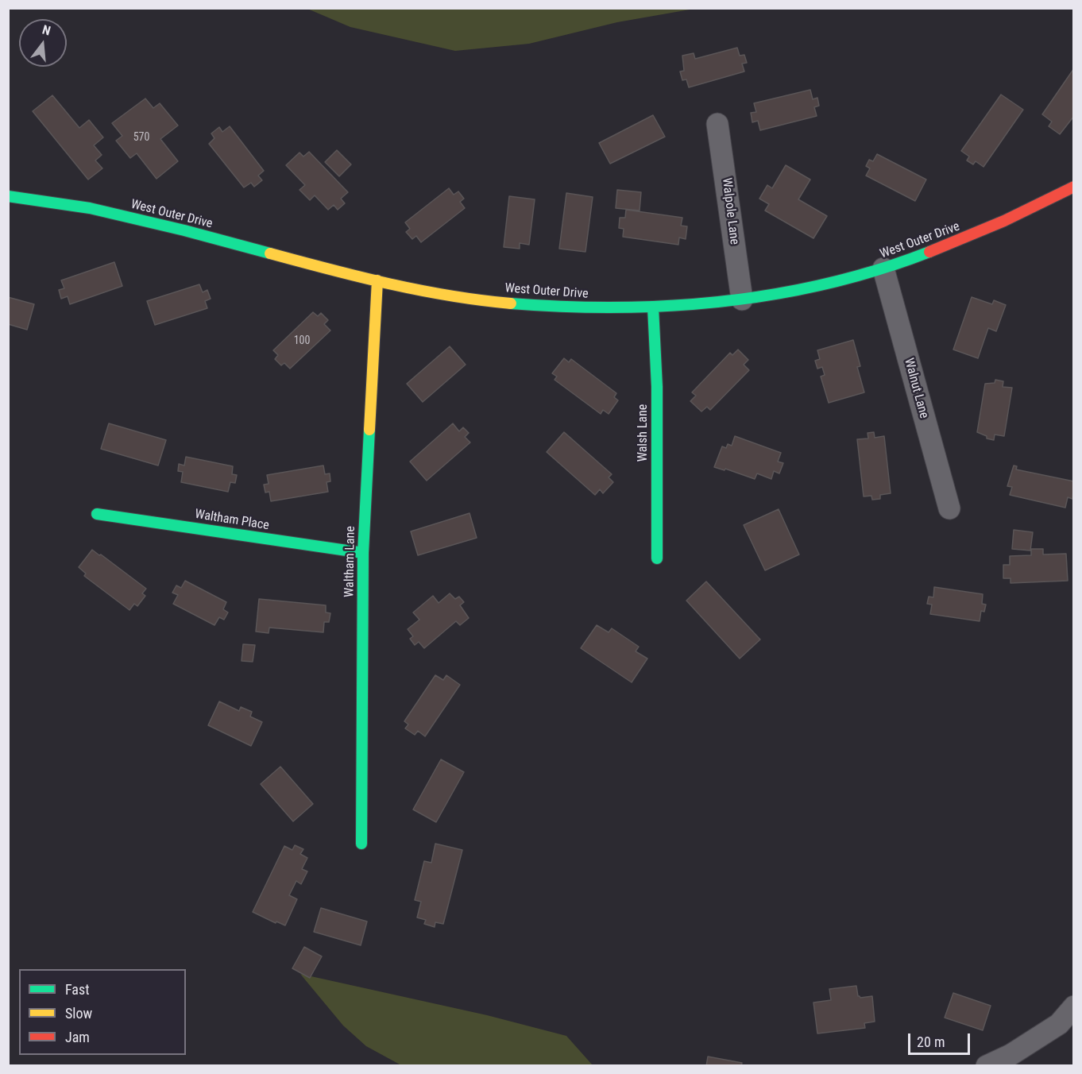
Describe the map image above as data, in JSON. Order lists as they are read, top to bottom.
{
  "streets": {
    "street": [
      "Walpole Lane",
      "West Outer Drive",
      "Walnut Lane",
      "Walsh Lane",
      "Waltham Place",
      "Waltham Lane"
    ]
  },
  "crossings": [
    ["Walpole Lane", "West Outer Drive"],
    ["West Outer Drive", "Walnut Lane"],
    ["West Outer Drive", "Walsh Lane"],
    ["West Outer Drive", "Waltham Lane"],
    ["Waltham Place", "Waltham Lane"]
  ],
  "house_numbers": ["570", "100"],
  "legend": ["Fast", "Slow", "Jam"],
  "scale_bar": "20 m",
  "north": "top"
}
